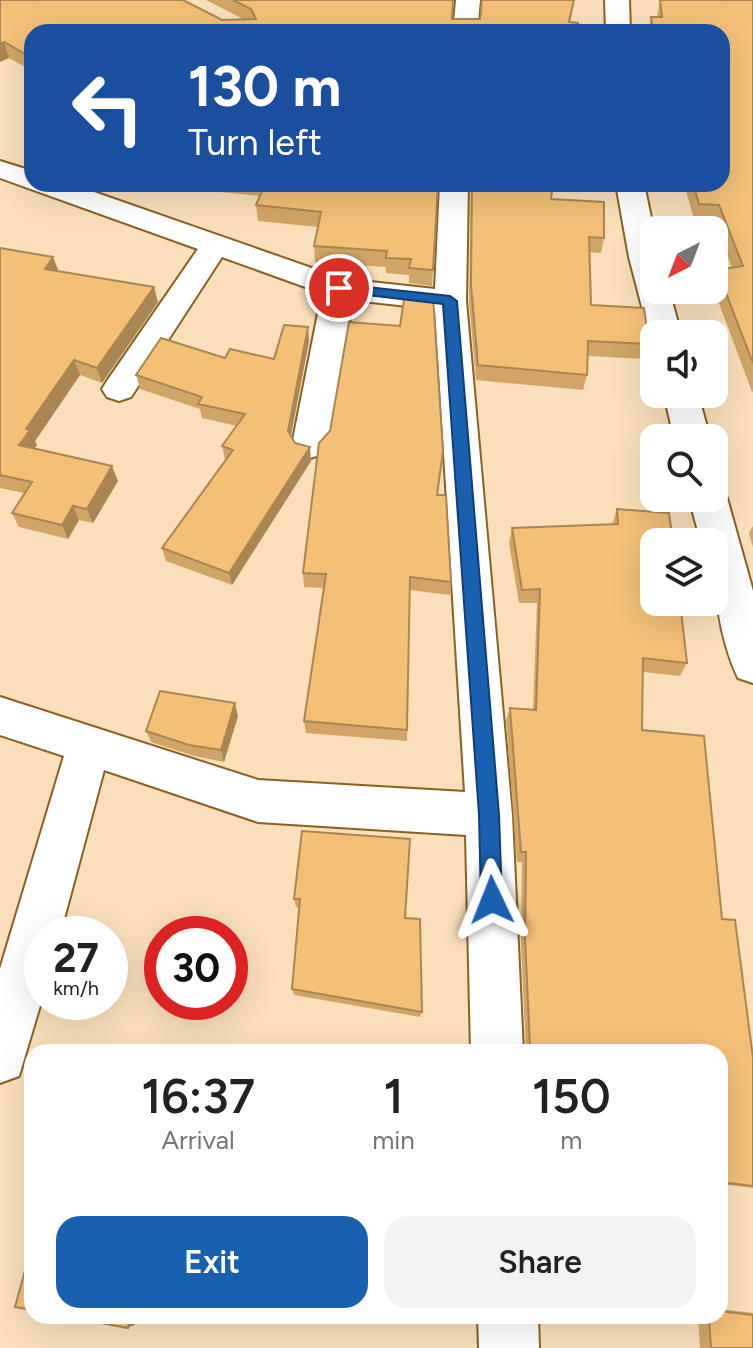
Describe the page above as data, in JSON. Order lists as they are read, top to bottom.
{
  "north": "bottom left",
  "page": {
    "turn": ["130 m", "Turn left"],
    "speed": "27 km/h",
    "limit": "30",
    "eta": [
      "16:37",
      "Arrival",
      "1",
      "min",
      "150",
      "m"
    ],
    "buttons": ["Exit", "Share"]
  }
}
